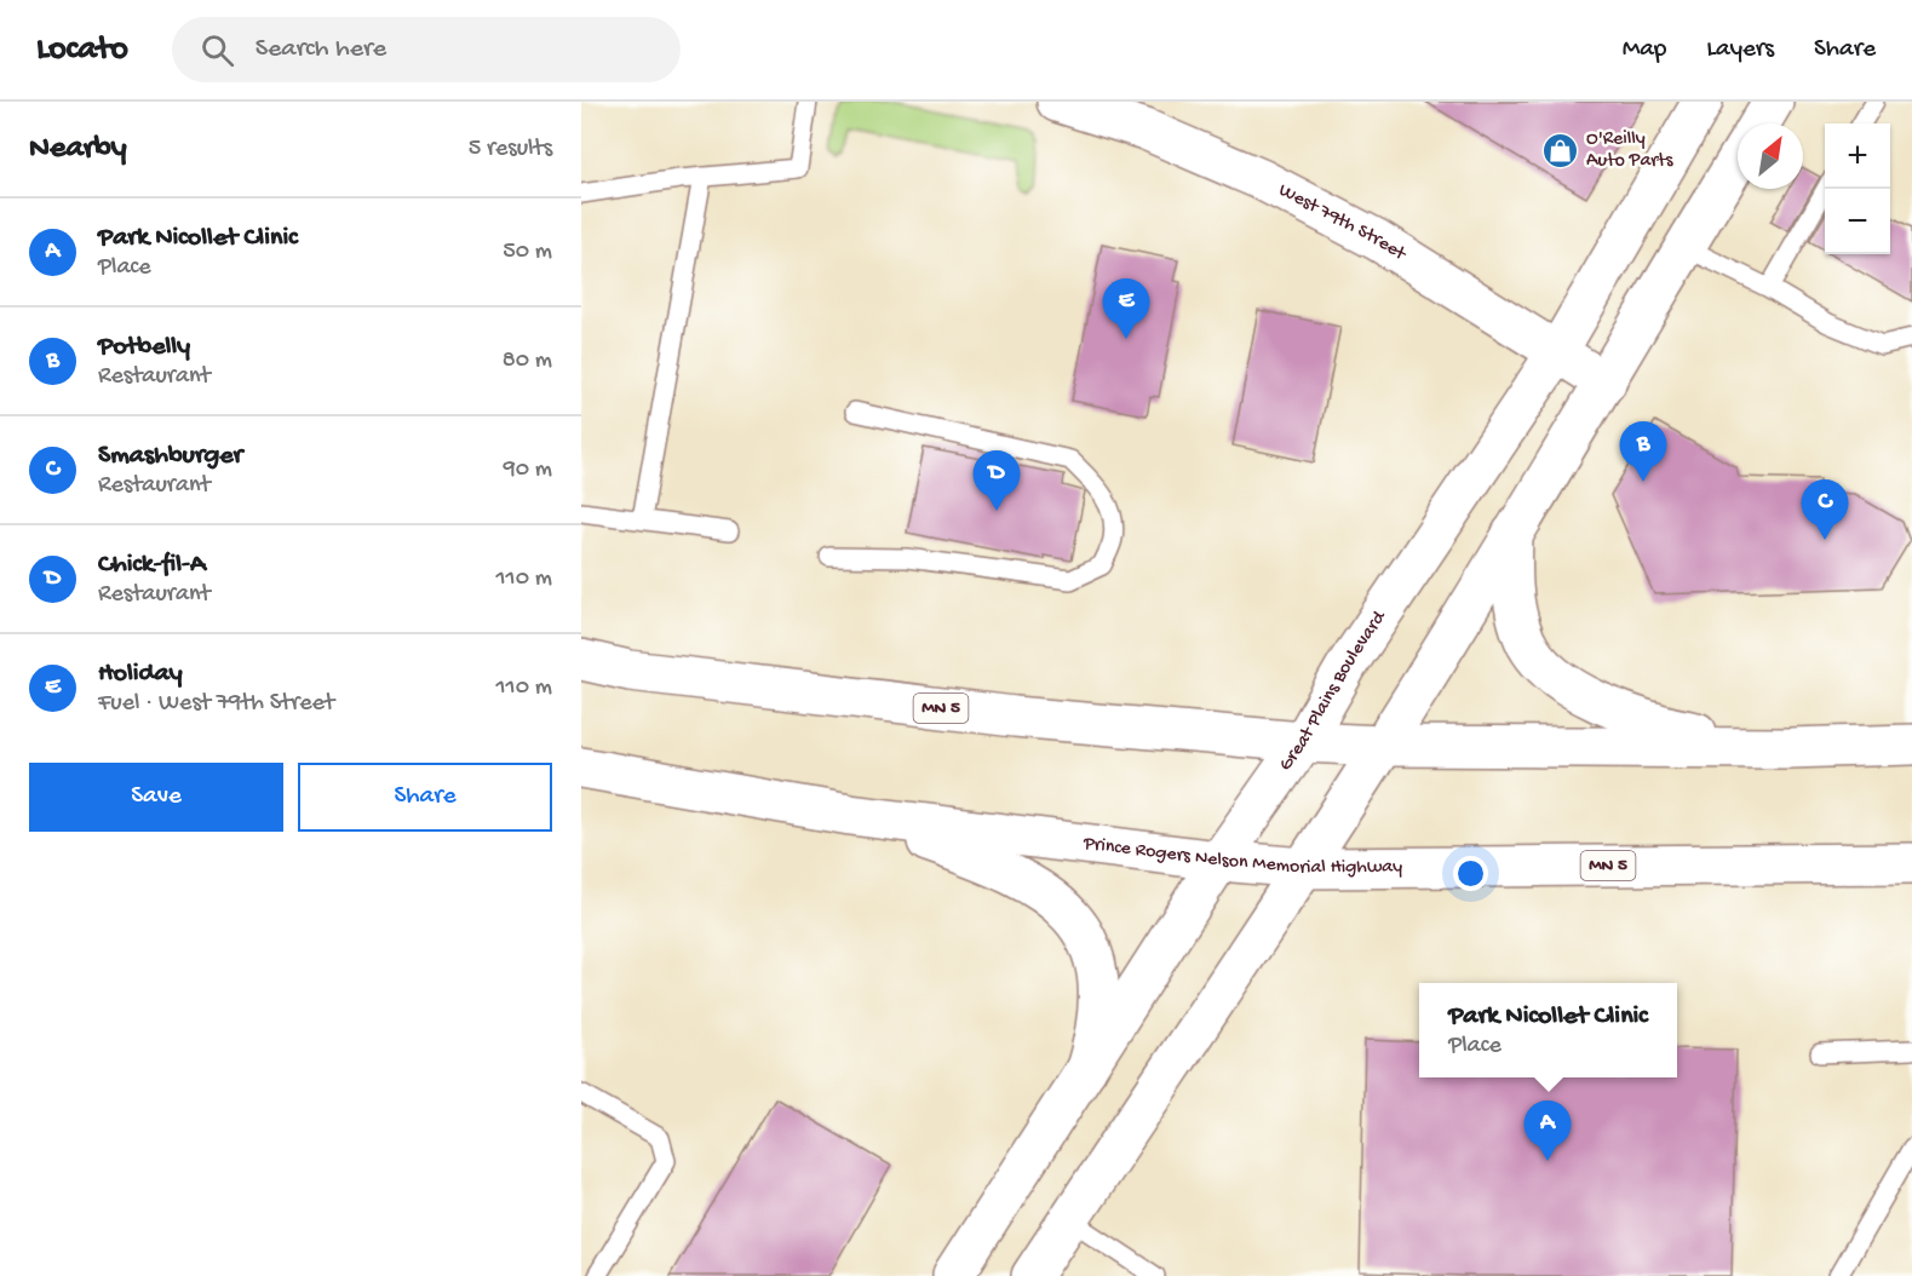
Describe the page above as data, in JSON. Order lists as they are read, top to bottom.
{
  "streets": {
    "main road": [
      "West 79th Street",
      "Great Plains Boulevard",
      "MN 5",
      "Prince Rogers Nelson Memorial Highway"
    ]
  },
  "crossings": [
    ["West 79th Street", "Great Plains Boulevard"],
    ["Great Plains Boulevard", "MN 5"],
    ["Great Plains Boulevard", "Prince Rogers Nelson Memorial Highway"]
  ],
  "places": {
    "shop": ["O'Reilly Auto Parts"]
  },
  "north": "top right",
  "page": {
    "header": "Locato",
    "search": "Search here",
    "nav": ["Map", "Layers", "Share"],
    "heading": ["Nearby", "5 results"],
    "map_buttons": ["+", "−"],
    "list": [
      {
        "mark": "A",
        "name": "Park Nicollet Clinic",
        "note": "Place",
        "value": "50 m"
      },
      {
        "mark": "B",
        "name": "Potbelly",
        "note": "Restaurant",
        "value": "80 m"
      },
      {
        "mark": "C",
        "name": "Smashburger",
        "note": "Restaurant",
        "value": "90 m"
      },
      {
        "mark": "D",
        "name": "Chick-fil-A",
        "note": "Restaurant",
        "value": "110 m"
      },
      {
        "mark": "E",
        "name": "Holiday",
        "note": "Fuel · West 79th Street",
        "value": "110 m"
      }
    ],
    "pins": [
      "E",
      "B",
      "D",
      "C",
      "A"
    ],
    "buttons": ["Save", "Share"],
    "popup": ["Park Nicollet Clinic", "Place"]
  }
}
